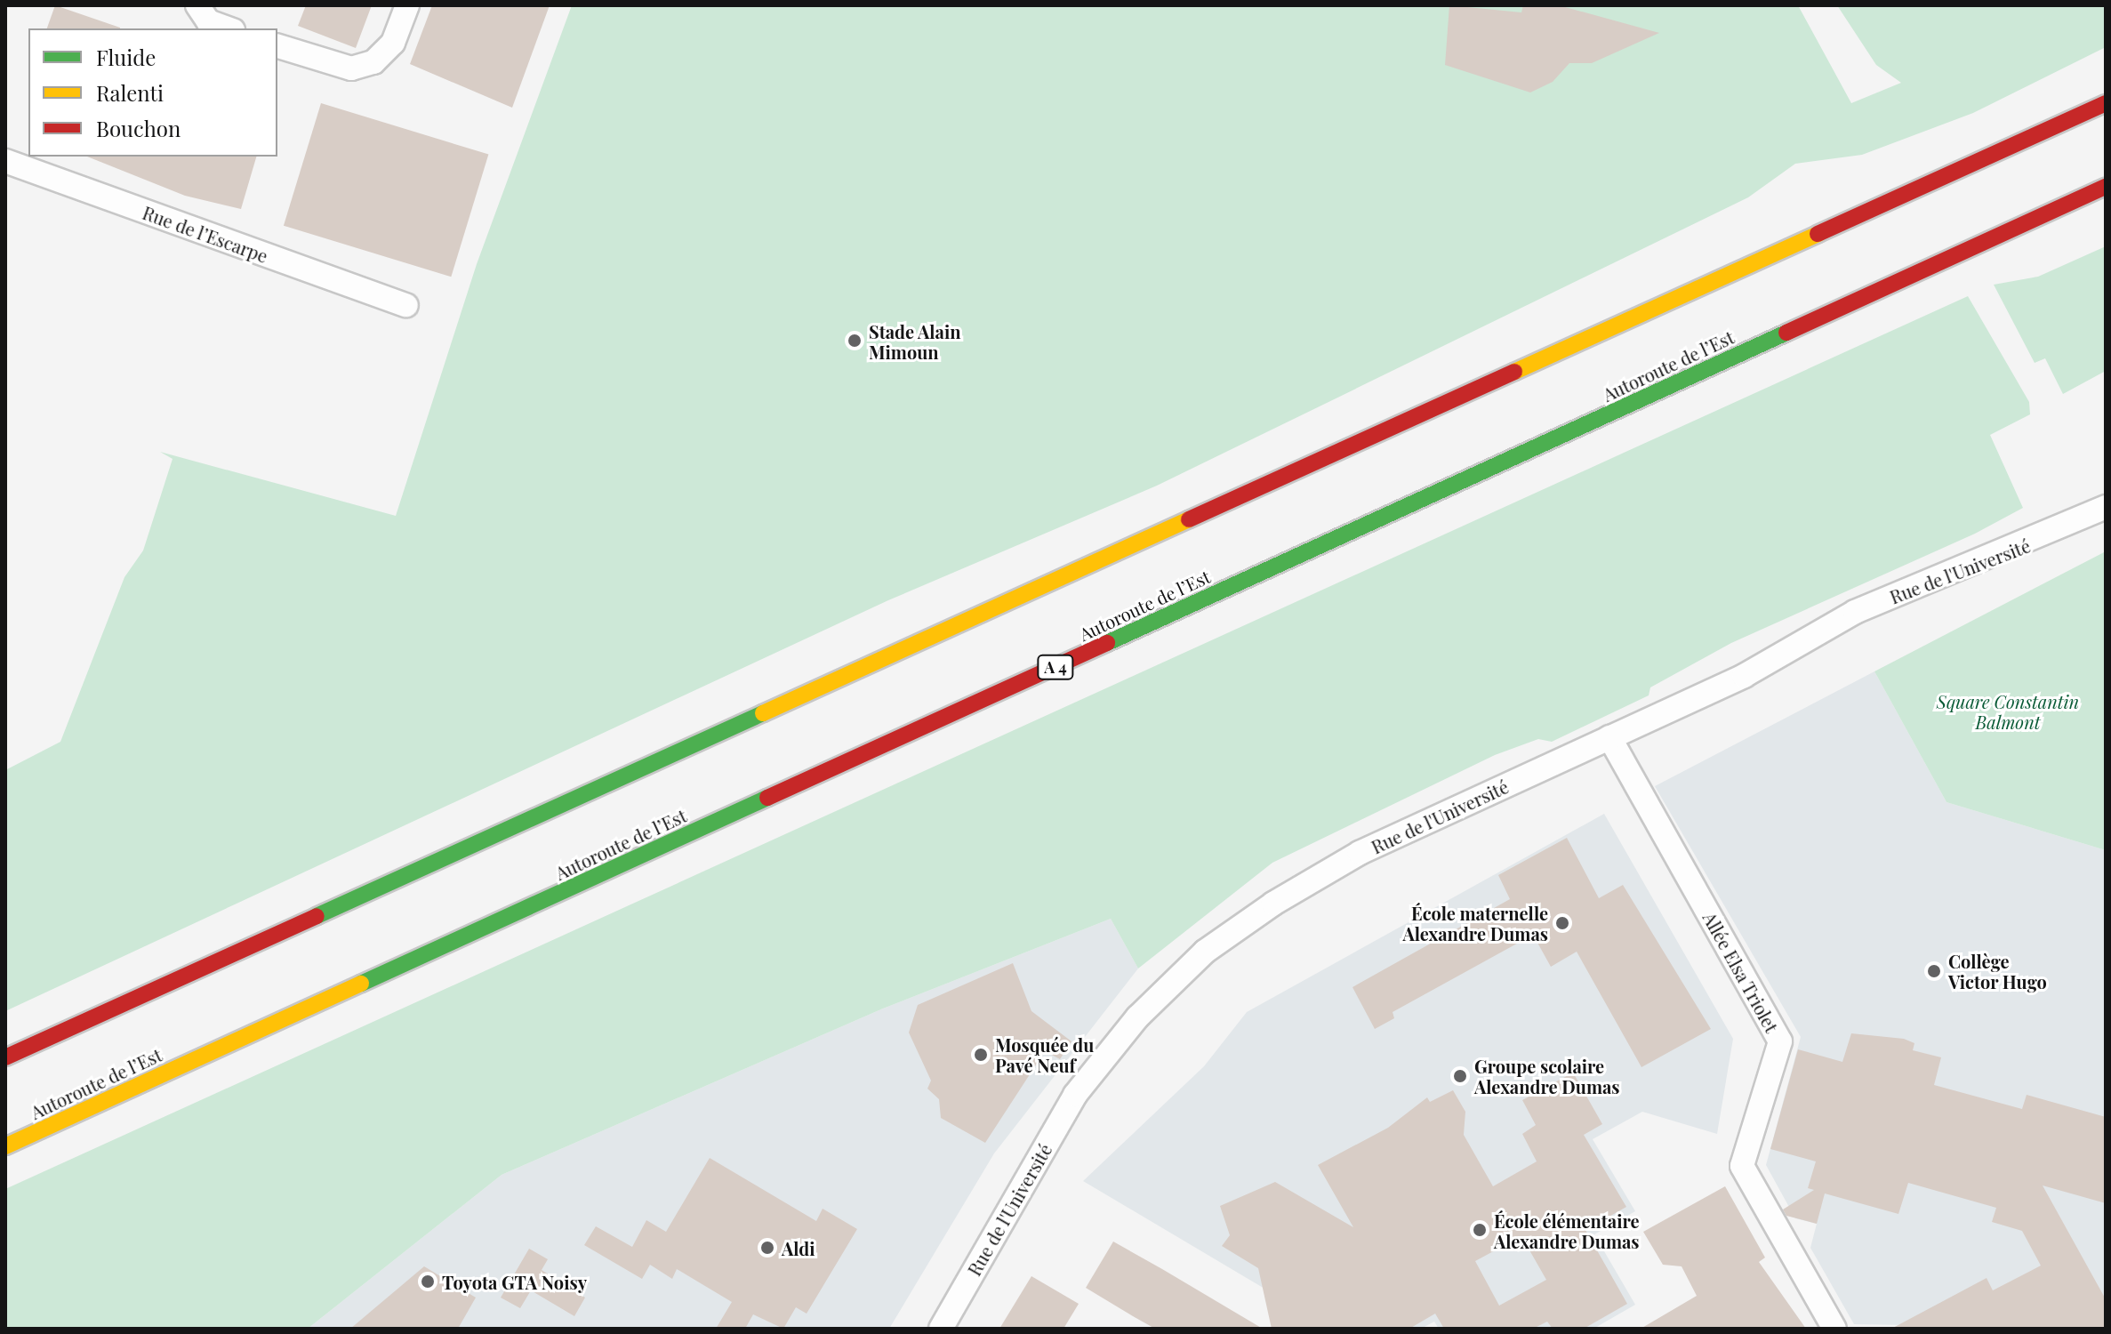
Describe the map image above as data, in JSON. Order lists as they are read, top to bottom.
{
  "streets": {
    "highway": ["Autoroute de l’Est", "A 4"],
    "street": ["Rue de l’Escarpe", "Rue de l'Université", "Allée Elsa Triolet"]
  },
  "crossings": [
    ["Rue de l'Université", "Allée Elsa Triolet"]
  ],
  "parks": ["Square Constantin Balmont"],
  "places": [
    "Stade Alain Mimoun",
    "École maternelle Alexandre Dumas",
    "Collège Victor Hugo",
    "Mosquée du Pavé Neuf",
    "Groupe scolaire Alexandre Dumas",
    "École élémentaire Alexandre Dumas",
    "Aldi",
    "Toyota GTA Noisy"
  ],
  "legend": ["Fluide", "Ralenti", "Bouchon"]
}
